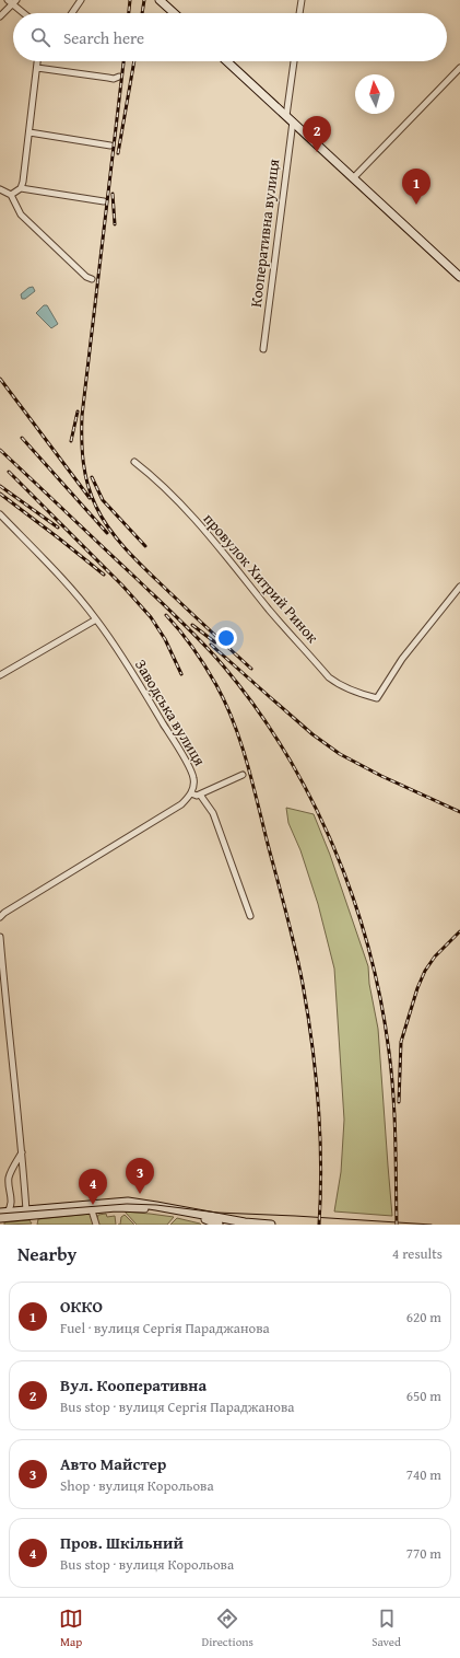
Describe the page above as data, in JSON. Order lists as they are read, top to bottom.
{
  "streets": {
    "street": ["Кооперативна вулиця", "провулок Хитрий Ринок", "Заводська вулиця"]
  },
  "north": "top",
  "page": {
    "search": "Search here",
    "pins": [
      "2",
      "1",
      "3",
      "4"
    ],
    "heading": ["Nearby", "4 results"],
    "list": [
      {
        "mark": "1",
        "name": "ОККО",
        "note": "Fuel · вулиця Сергія Параджанова",
        "value": "620 m"
      },
      {
        "mark": "2",
        "name": "Вул. Кооперативна",
        "note": "Bus stop · вулиця Сергія Параджанова",
        "value": "650 m"
      },
      {
        "mark": "3",
        "name": "Авто Майстер",
        "note": "Shop · вулиця Корольова",
        "value": "740 m"
      },
      {
        "mark": "4",
        "name": "Пров. Шкільний",
        "note": "Bus stop · вулиця Корольова",
        "value": "770 m"
      }
    ],
    "nav": ["Map", "Directions", "Saved"]
  }
}
